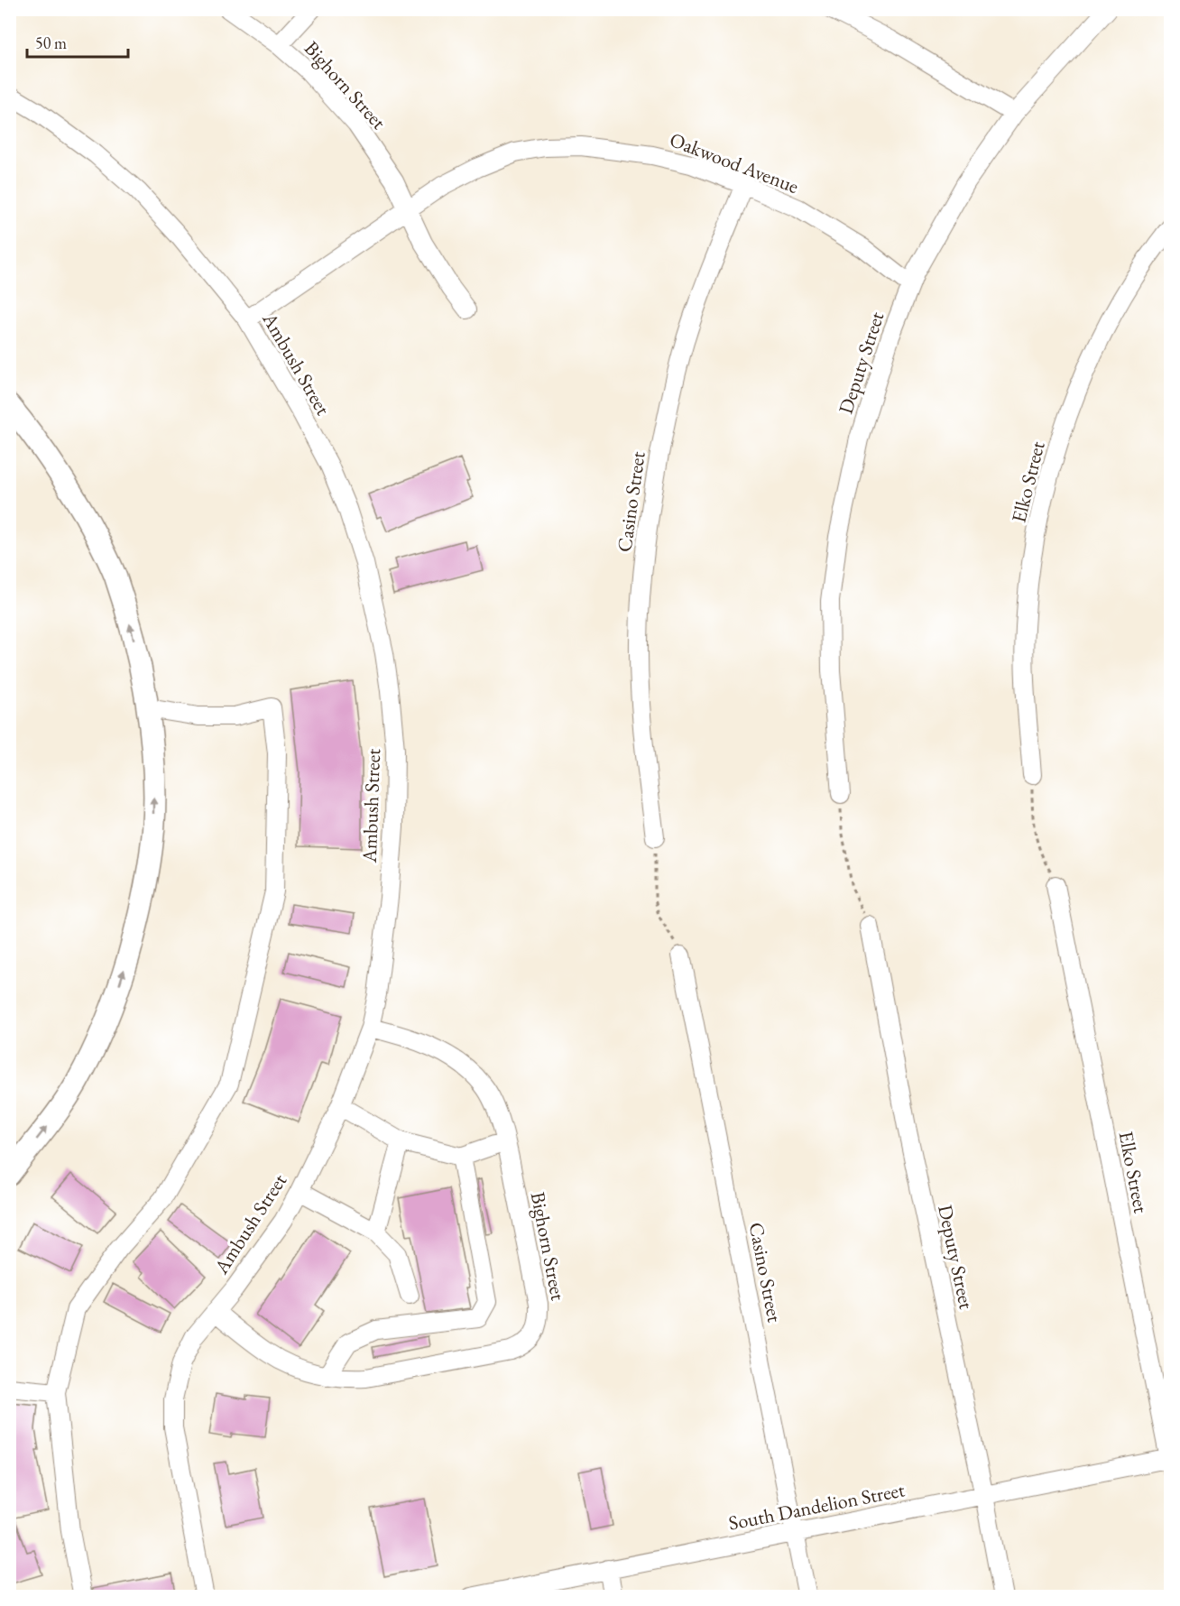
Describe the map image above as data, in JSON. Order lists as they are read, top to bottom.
{
  "streets": {
    "street": [
      "Bighorn Street",
      "Oakwood Avenue",
      "Deputy Street",
      "Ambush Street",
      "Elko Street",
      "Casino Street",
      "South Dandelion Street"
    ]
  },
  "crossings": [
    ["Bighorn Street", "Oakwood Avenue"],
    ["Bighorn Street", "Ambush Street"],
    ["Oakwood Avenue", "Deputy Street"],
    ["Oakwood Avenue", "Ambush Street"],
    ["Oakwood Avenue", "Casino Street"],
    ["Deputy Street", "South Dandelion Street"],
    ["Elko Street", "South Dandelion Street"],
    ["Casino Street", "South Dandelion Street"]
  ],
  "scale_bar": "50 m"
}
